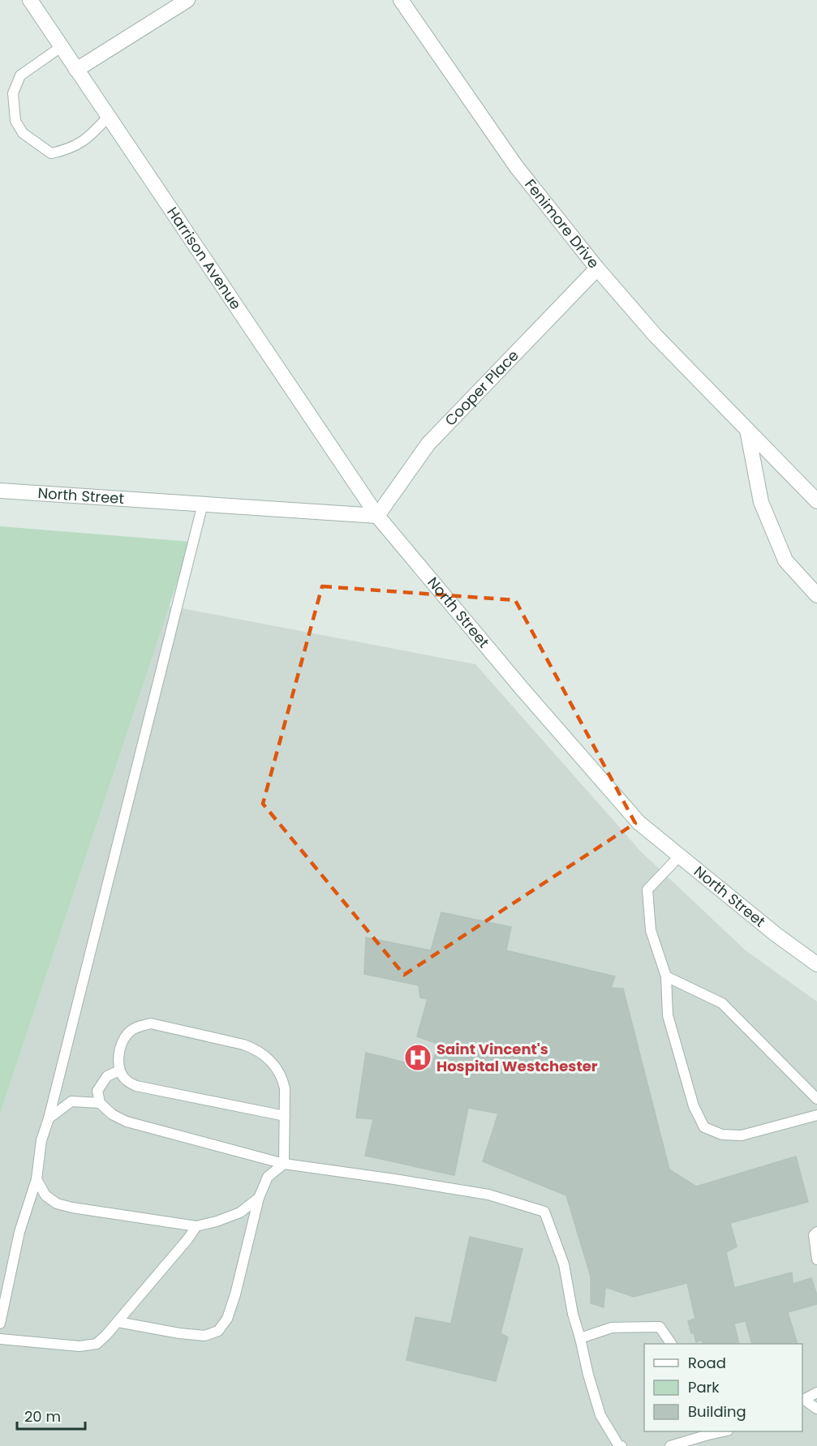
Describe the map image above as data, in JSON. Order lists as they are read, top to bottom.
{
  "streets": {
    "street": [
      "Fenimore Drive",
      "Harrison Avenue",
      "Cooper Place",
      "North Street"
    ]
  },
  "crossings": [
    ["Fenimore Drive", "Cooper Place"],
    ["Harrison Avenue", "Cooper Place"],
    ["Harrison Avenue", "North Street"],
    ["Cooper Place", "North Street"]
  ],
  "places": {
    "hospital": ["Saint Vincent's Hospital Westchester"]
  },
  "legend": ["Road", "Park", "Building"],
  "scale_bar": "20 m"
}
